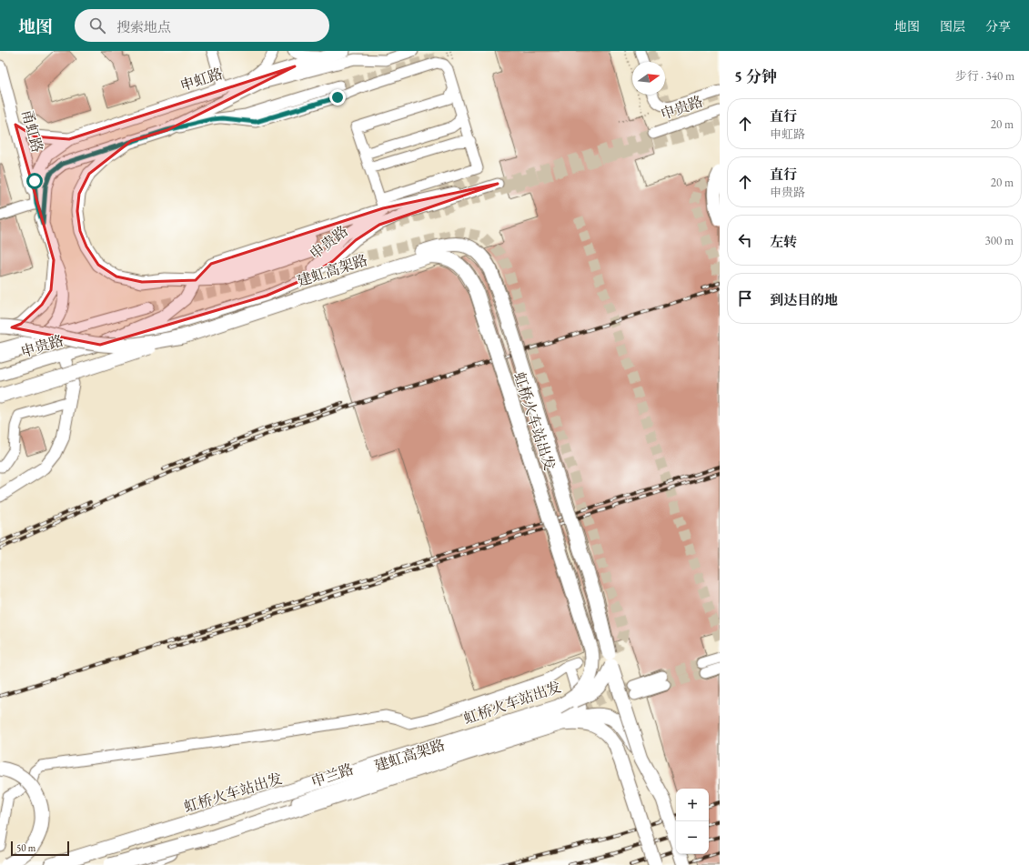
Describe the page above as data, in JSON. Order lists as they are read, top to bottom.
{
  "streets": {
    "highway": ["建虹高架路", "虹桥火车站出发"],
    "main road": ["申虹路", "申贵路", "甬虹路"],
    "street": ["申兰路"]
  },
  "crossings": [
    ["申虹路", "申贵路"],
    ["申虹路", "甬虹路"],
    ["申贵路", "甬虹路"],
    ["建虹高架路", "虹桥火车站出发"]
  ],
  "scale_bar": "50 m",
  "north": "right",
  "page": {
    "header": "地图",
    "search": "搜索地点",
    "nav": ["地图", "图层", "分享"],
    "heading": ["5 分钟", "步行 · 340 m"],
    "list": [
      ["直行", "申虹路", "20 m"],
      ["直行", "申贵路", "20 m"],
      ["左转", "300 m"],
      "到达目的地"
    ],
    "map_buttons": ["+", "−"],
    "scale": "50 m"
  }
}
